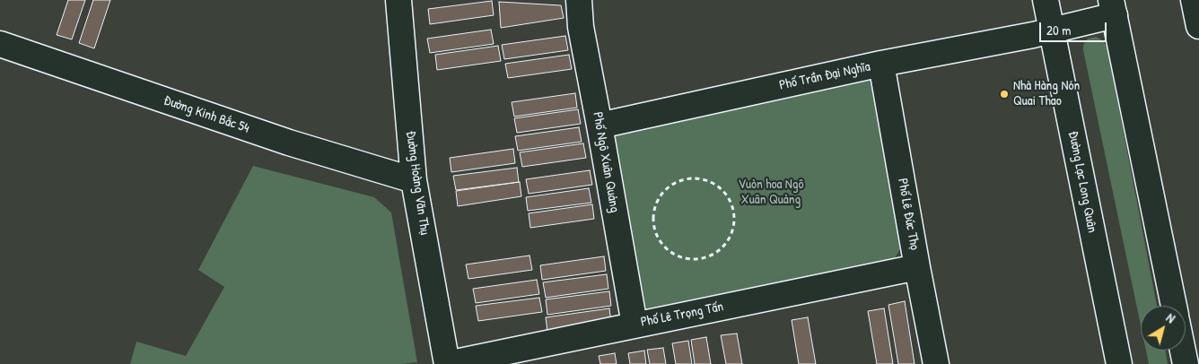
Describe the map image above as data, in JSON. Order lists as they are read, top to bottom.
{
  "streets": {
    "street": [
      "Phố Trần Đại Nghĩa",
      "Đường Kinh Bắc 54",
      "Phố Ngô Xuân Quảng",
      "Đường Lạc Long Quân",
      "Đường Hoàng Văn Thụ",
      "Phố Lê Đức Thọ",
      "Phố Lê Trọng Tấn"
    ]
  },
  "crossings": [
    ["Phố Trần Đại Nghĩa", "Phố Ngô Xuân Quảng"],
    ["Phố Trần Đại Nghĩa", "Đường Lạc Long Quân"],
    ["Phố Trần Đại Nghĩa", "Phố Lê Đức Thọ"],
    ["Đường Kinh Bắc 54", "Đường Hoàng Văn Thụ"],
    ["Phố Ngô Xuân Quảng", "Phố Lê Trọng Tấn"],
    ["Đường Hoàng Văn Thụ", "Phố Lê Trọng Tấn"],
    ["Phố Lê Đức Thọ", "Phố Lê Trọng Tấn"]
  ],
  "parks": ["Vuòn hoa Ngô Xuân Quảng"],
  "places": ["Nhà Hàng Nón Quai Thao"],
  "scale_bar": "20 m",
  "north": "top right"
}
